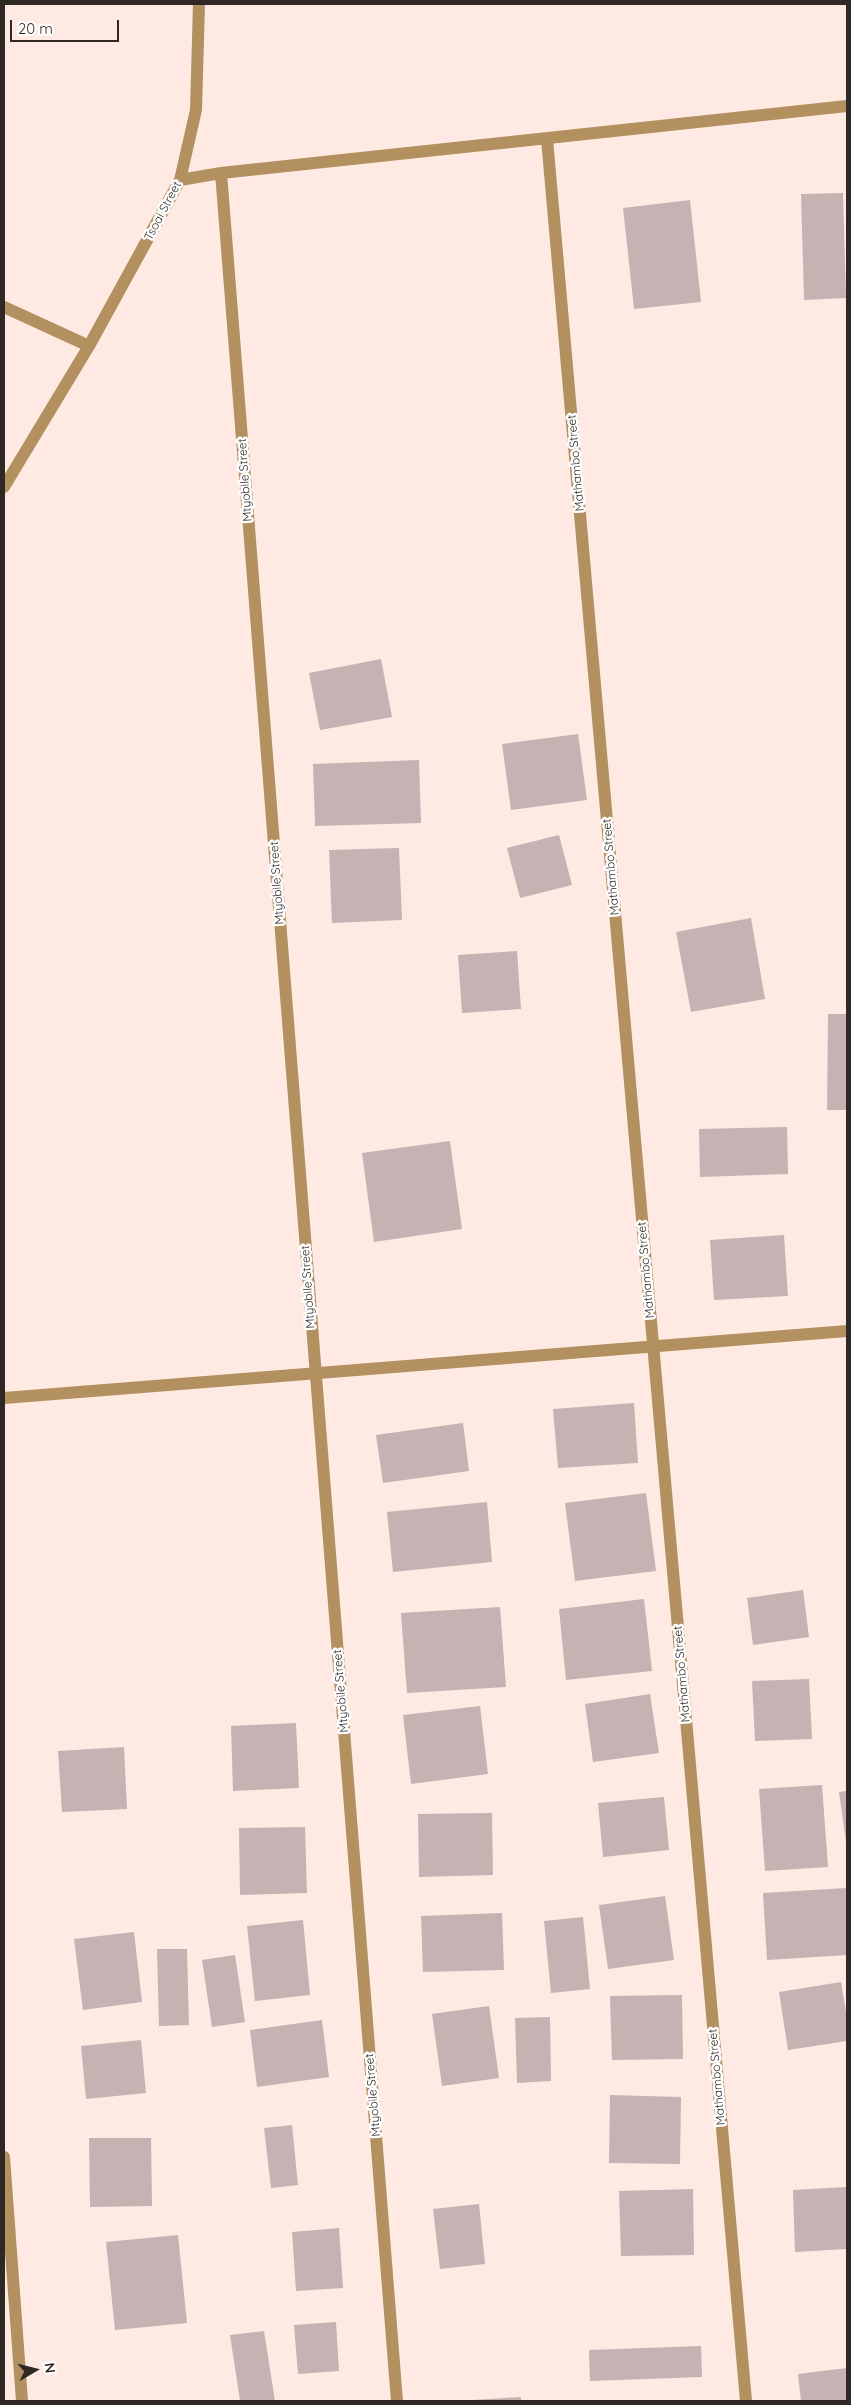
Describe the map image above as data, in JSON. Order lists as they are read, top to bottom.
{
  "streets": {
    "street": ["Tsoai Street", "Mathambo Street", "Mtyobile Street"]
  },
  "scale_bar": "20 m",
  "north": "right"
}
